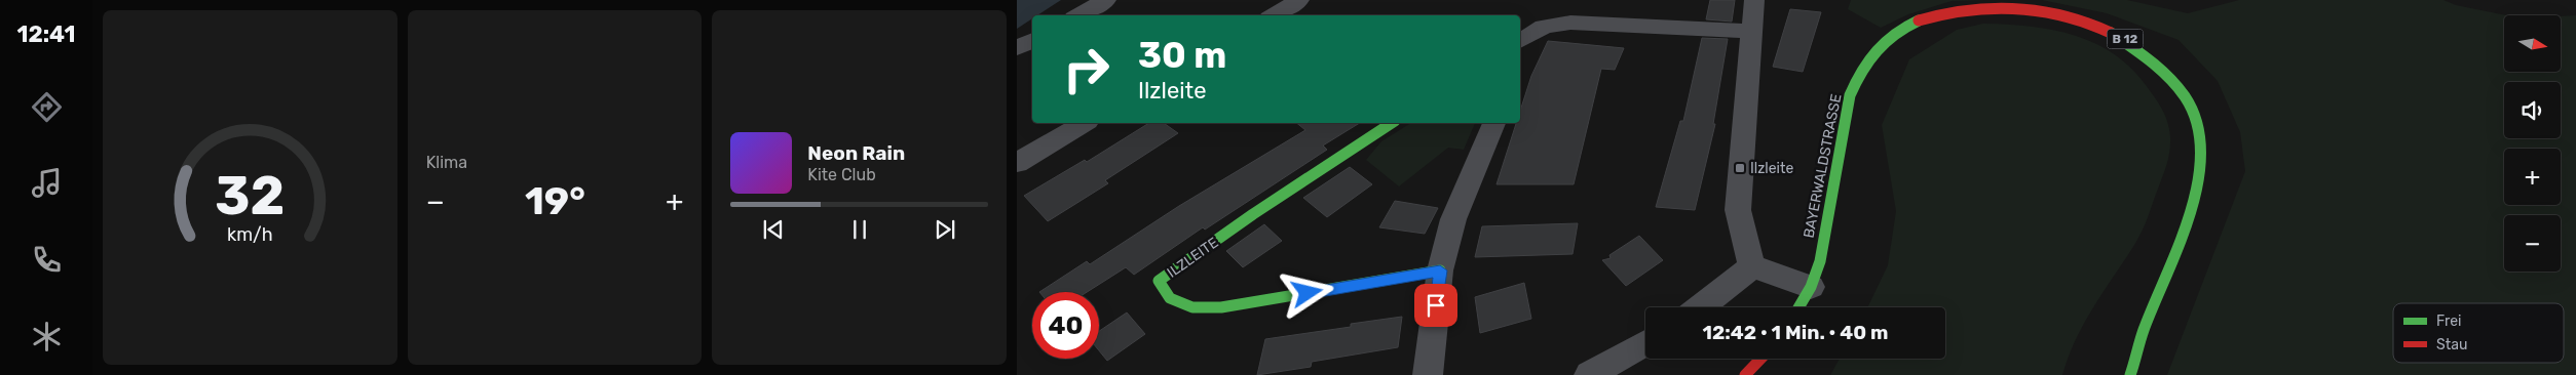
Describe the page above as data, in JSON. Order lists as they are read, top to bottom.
{
  "streets": {
    "main road": ["B 12", "BAYERWALDSTRASSE", "ILZLEITE"]
  },
  "places": {
    "transit": ["Ilzleite"]
  },
  "legend": ["Frei", "Stau"],
  "north": "right",
  "page": {
    "tabs": "12:41",
    "tile": "Klima",
    "map_buttons": ["+", "−"],
    "turn": ["30 m", "Ilzleite"],
    "song": ["Neon Rain", "Kite Club"],
    "heat": ["−", "19°", "+"],
    "limit": "40",
    "trip": "12:42 · 1 Min. · 40 m",
    "gauge": ["32", "km/h"]
  }
}
